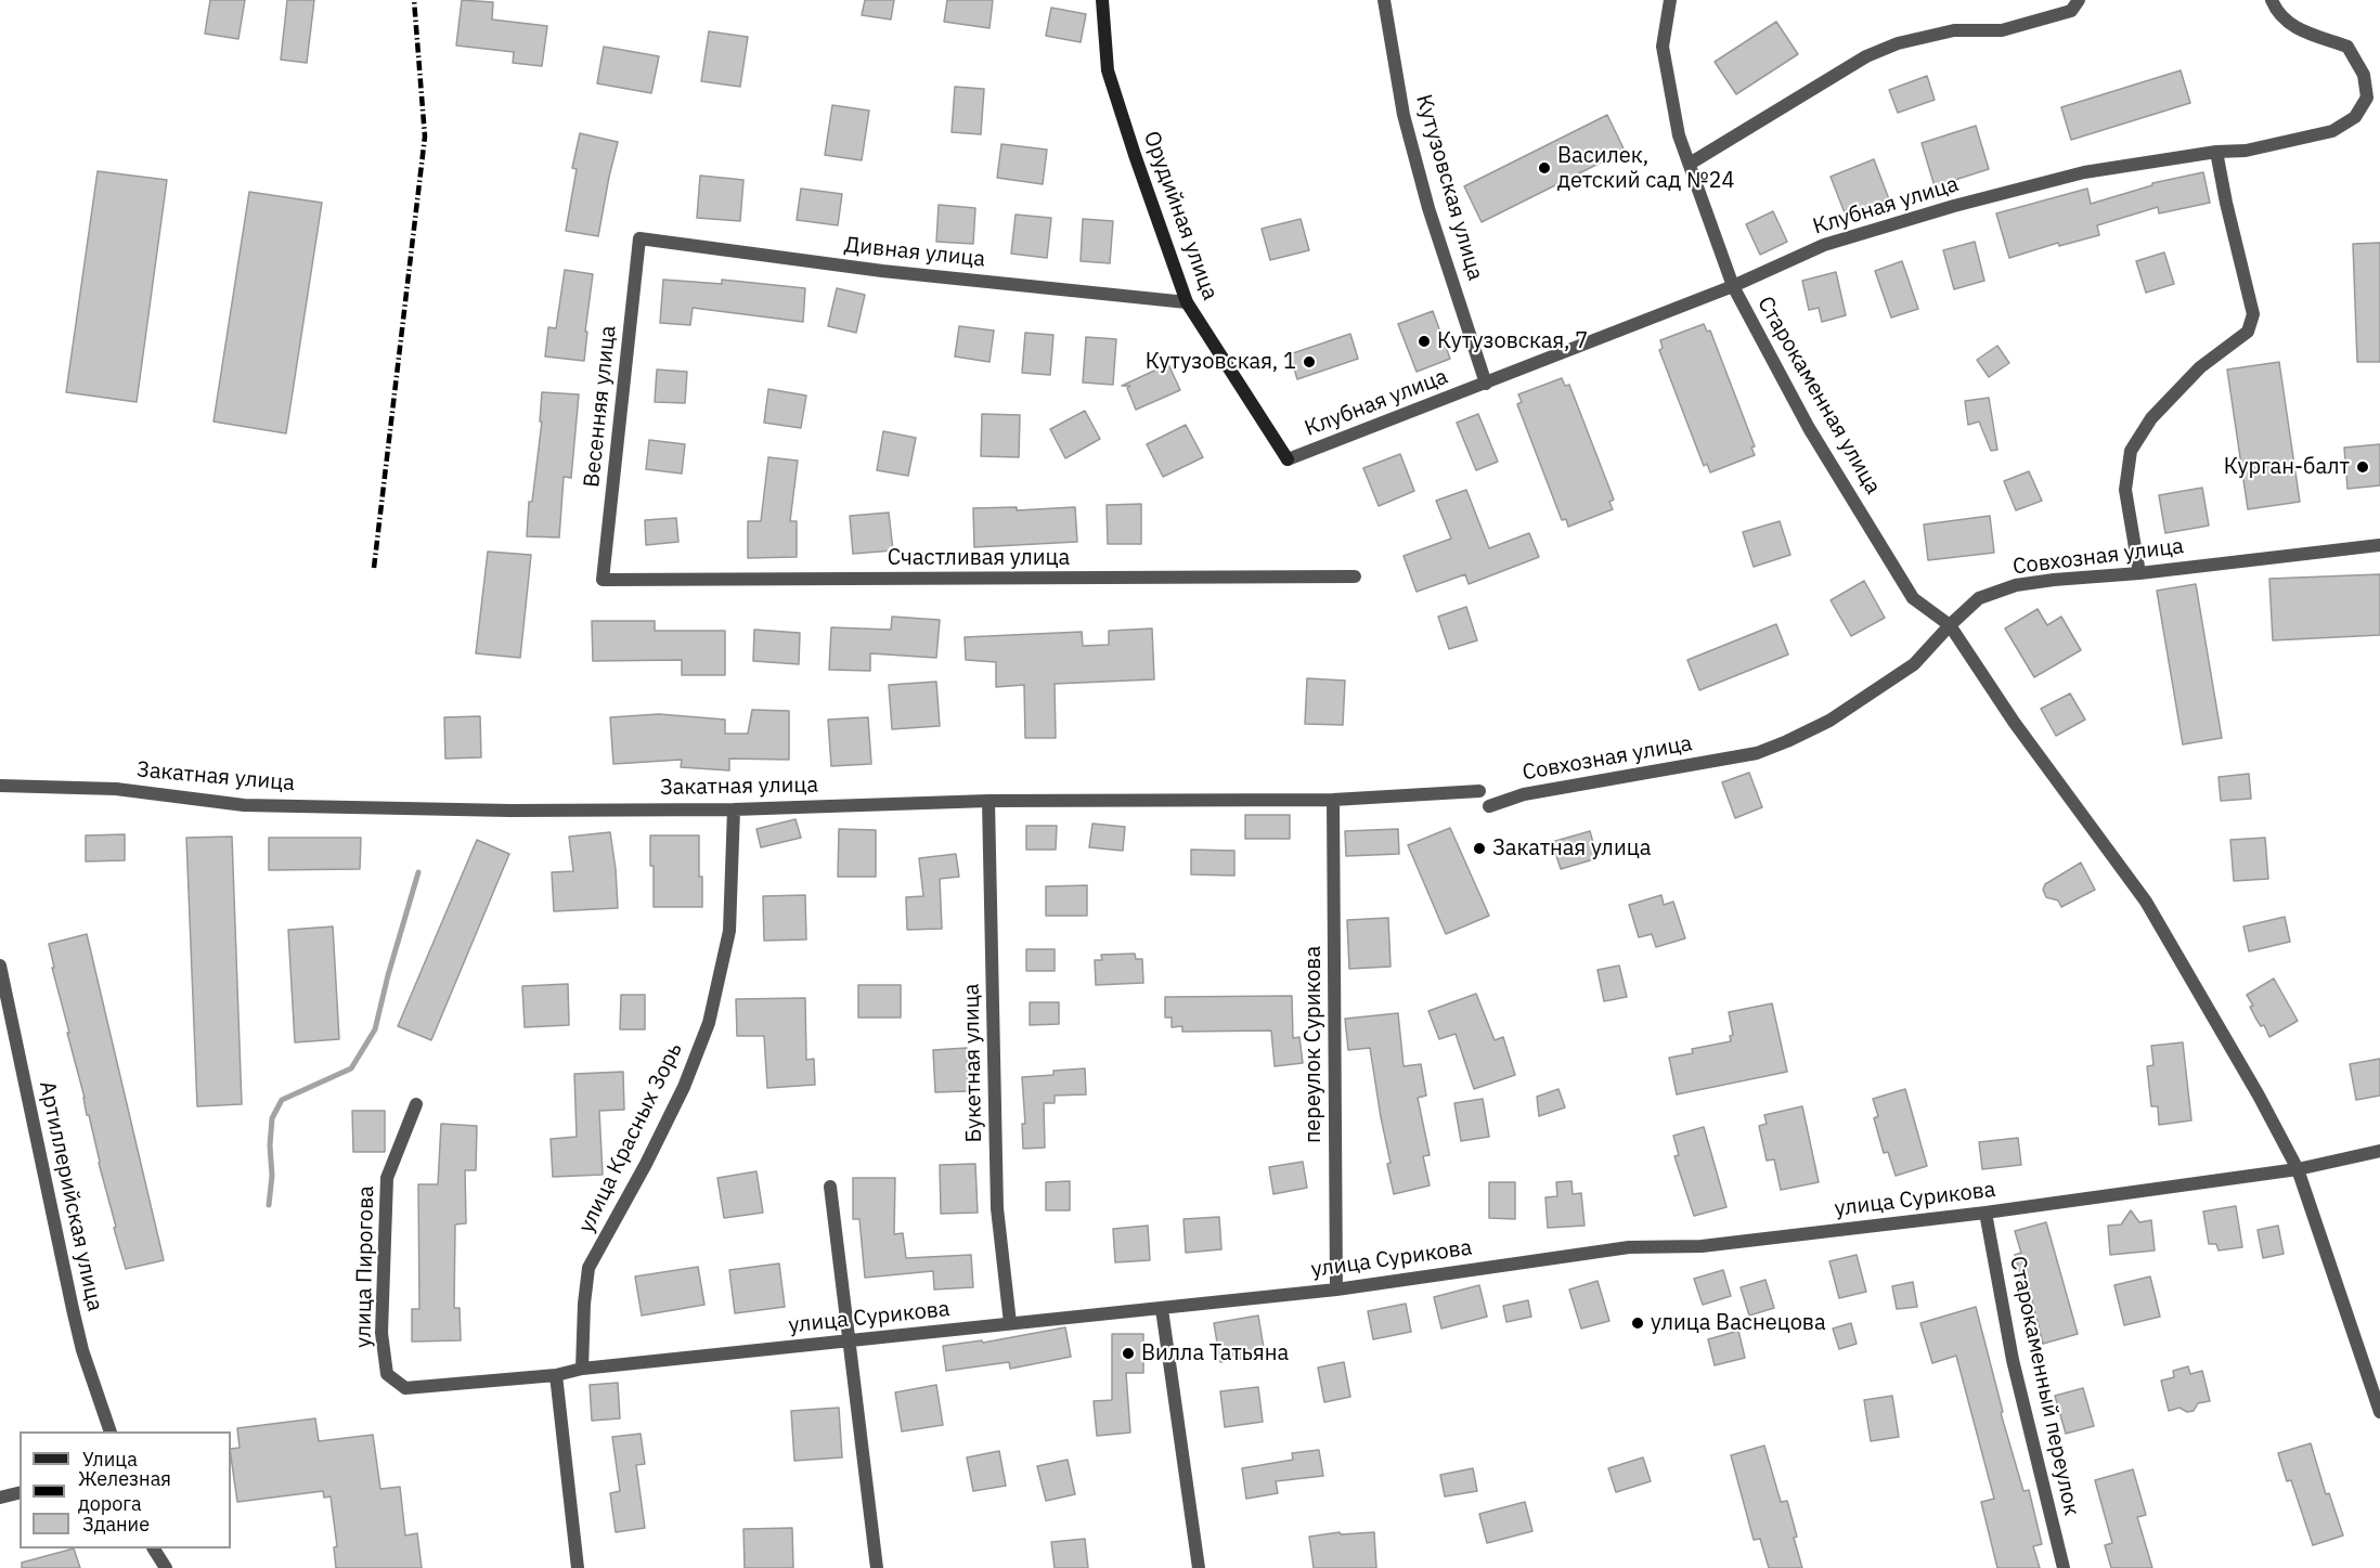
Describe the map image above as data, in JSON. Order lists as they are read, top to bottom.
{
  "streets": {
    "street": [
      "Кутузовская улица",
      "Клубная улица",
      "Орудийная улица",
      "Дивная улица",
      "Старокаменная улица",
      "Весенняя улица",
      "Совхозная улица",
      "Счастливая улица",
      "Закатная улица",
      "переулок Сурикова",
      "Букетная улица",
      "улица Красных Зорь",
      "Артиллерийская улица",
      "улица Сурикова",
      "улица Пирогова",
      "Старокаменный переулок"
    ]
  },
  "crossings": [
    ["Кутузовская улица", "Клубная улица"],
    ["Клубная улица", "Орудийная улица"],
    ["Клубная улица", "Старокаменная улица"],
    ["Орудийная улица", "Дивная улица"],
    ["Дивная улица", "Весенняя улица"],
    ["Старокаменная улица", "Совхозная улица"],
    ["Весенняя улица", "Счастливая улица"],
    ["Закатная улица", "переулок Сурикова"],
    ["Закатная улица", "Букетная улица"],
    ["Закатная улица", "улица Красных Зорь"],
    ["переулок Сурикова", "улица Сурикова"],
    ["Букетная улица", "улица Сурикова"],
    ["улица Красных Зорь", "улица Сурикова"],
    ["улица Сурикова", "улица Пирогова"],
    ["улица Сурикова", "Старокаменный переулок"]
  ],
  "places": [
    "Василек, детский сад №24",
    "Кутузовская, 7",
    "Кутузовская, 1",
    "Курган-балт",
    "Закатная улица",
    "улица Васнецова",
    "Вилла Татьяна"
  ],
  "legend": ["Улица", "Железная дорога", "Здание"]
}
